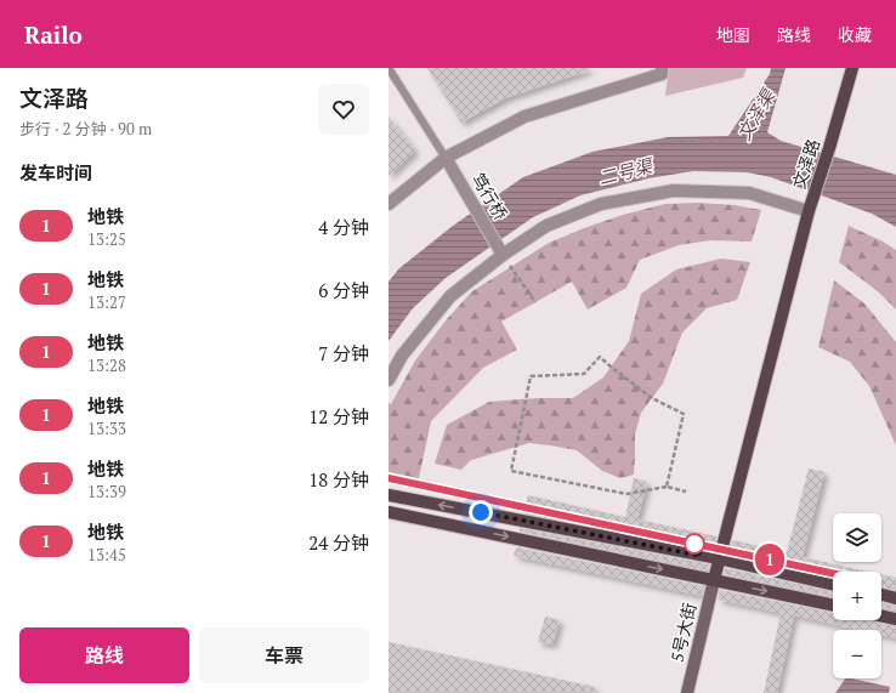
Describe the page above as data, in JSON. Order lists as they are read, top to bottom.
{
  "streets": {
    "main road": ["文泽路", "5号大街"],
    "street": ["笃行桥"]
  },
  "crossings": [
    ["文泽路", "5号大街"]
  ],
  "water": ["文泽渠", "二号渠"],
  "lines": ["metro line 1"],
  "page": {
    "header": "Railo",
    "nav": ["地图", "路线", "收藏"],
    "heading": [
      ["文泽路", "步行 · 2 分钟 · 90 m"],
      "发车时间"
    ],
    "on_map": "1",
    "list": [
      {
        "mark": "1",
        "name": "地铁",
        "note": "13:25",
        "value": "4 分钟"
      },
      {
        "mark": "1",
        "name": "地铁",
        "note": "13:27",
        "value": "6 分钟"
      },
      {
        "mark": "1",
        "name": "地铁",
        "note": "13:28",
        "value": "7 分钟"
      },
      {
        "mark": "1",
        "name": "地铁",
        "note": "13:33",
        "value": "12 分钟"
      },
      {
        "mark": "1",
        "name": "地铁",
        "note": "13:39",
        "value": "18 分钟"
      },
      {
        "mark": "1",
        "name": "地铁",
        "note": "13:45",
        "value": "24 分钟"
      }
    ],
    "map_buttons": ["+", "−"],
    "buttons": ["路线", "车票"]
  }
}
